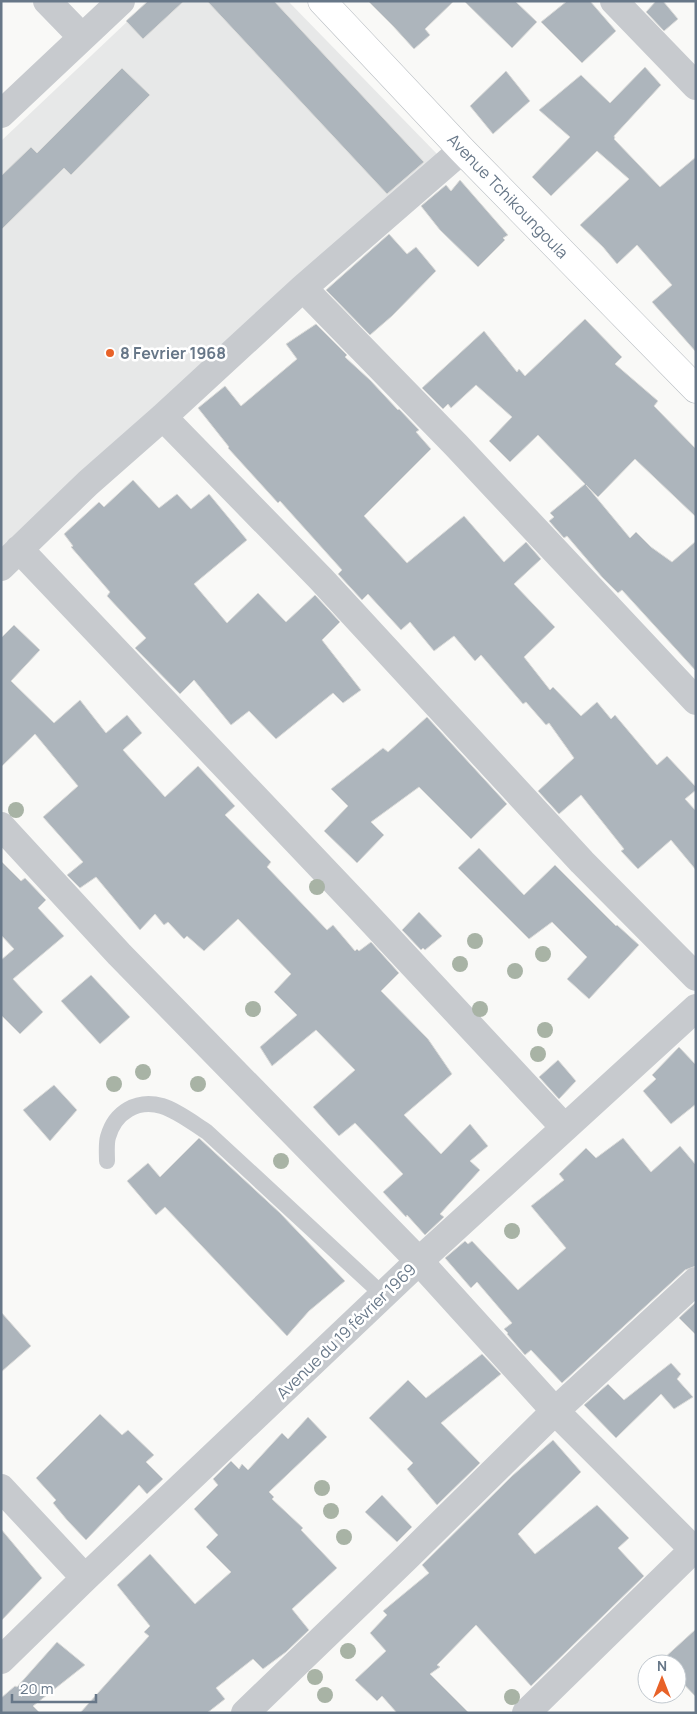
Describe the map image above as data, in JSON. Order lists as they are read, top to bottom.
{
  "streets": {
    "street": ["Avenue Tchikoungoula", "Avenue du 19 février 1969"]
  },
  "places": ["8 Fevrier 1968"],
  "scale_bar": "20 m",
  "north": "top"
}
